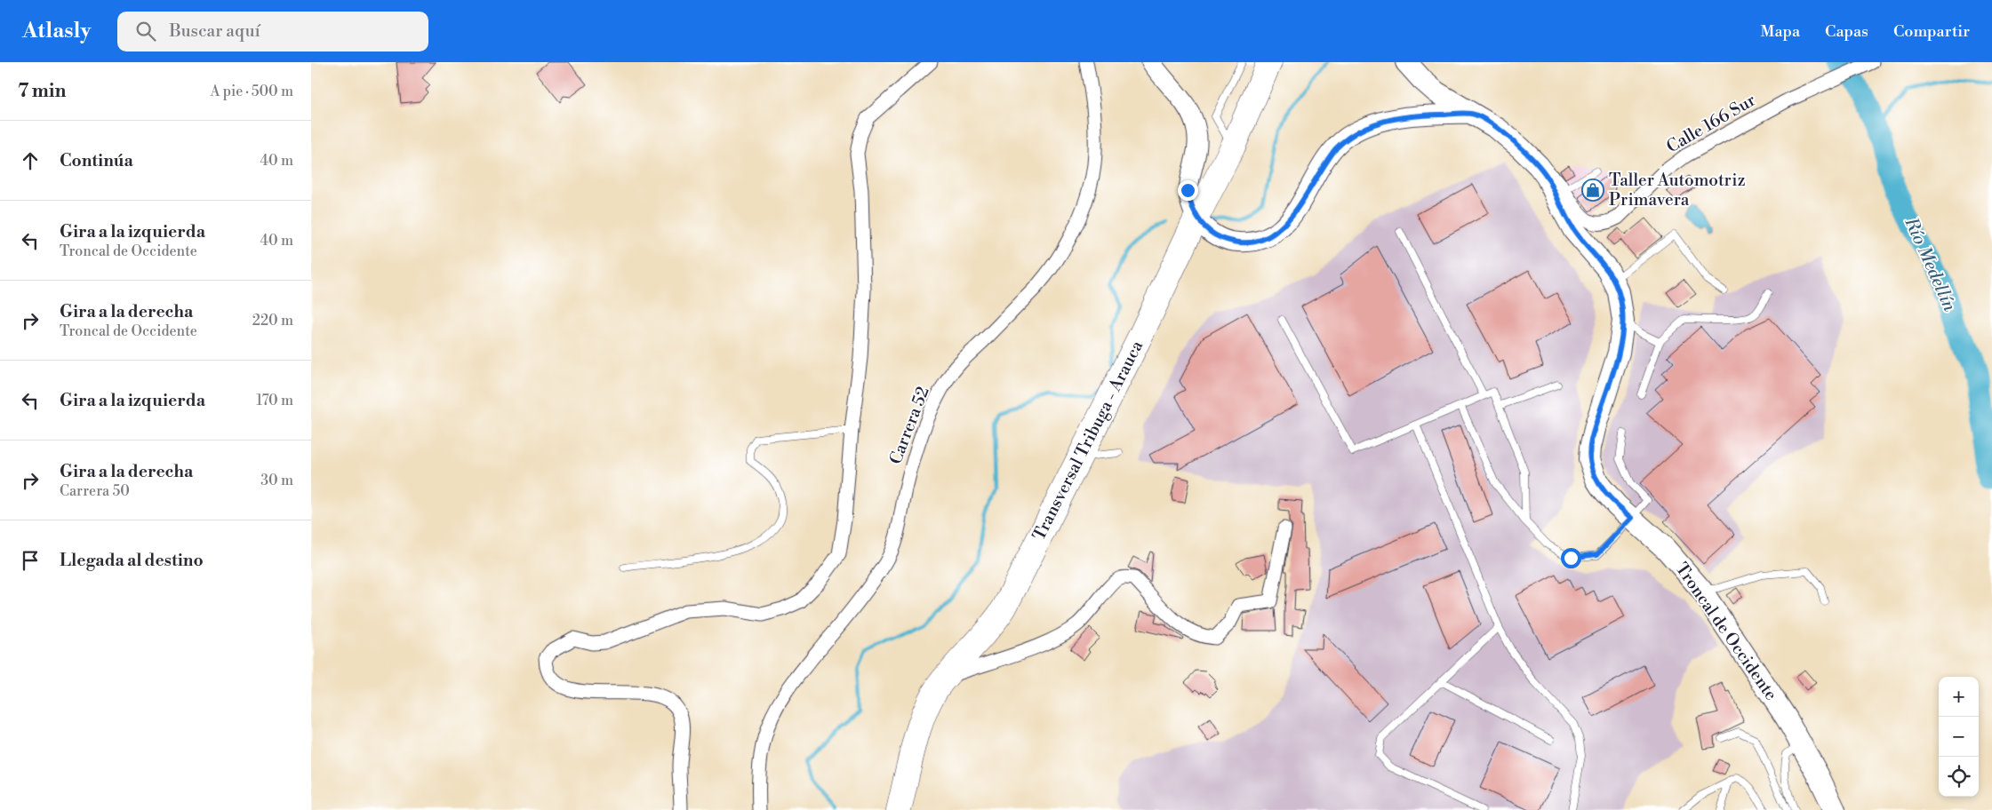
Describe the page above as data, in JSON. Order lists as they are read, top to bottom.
{
  "streets": {
    "highway": ["Transversal Tribuga - Arauca"],
    "main road": ["Troncal de Occidente"],
    "street": ["Calle 166 Sur", "Carrera 52"]
  },
  "crossings": [
    ["Calle 166 Sur", "Troncal de Occidente"]
  ],
  "water": ["Río Medellín"],
  "places": {
    "shop": ["Taller Automotriz Primavera"]
  },
  "page": {
    "header": "Atlasly",
    "search": "Buscar aquí",
    "nav": ["Mapa", "Capas", "Compartir"],
    "heading": ["7 min", "A pie · 500 m"],
    "list": [
      ["Continúa", "40 m"],
      ["Gira a la izquierda", "Troncal de Occidente", "40 m"],
      ["Gira a la derecha", "Troncal de Occidente", "220 m"],
      ["Gira a la izquierda", "170 m"],
      ["Gira a la derecha", "Carrera 50", "30 m"],
      "Llegada al destino"
    ],
    "map_buttons": ["+", "−"]
  }
}
